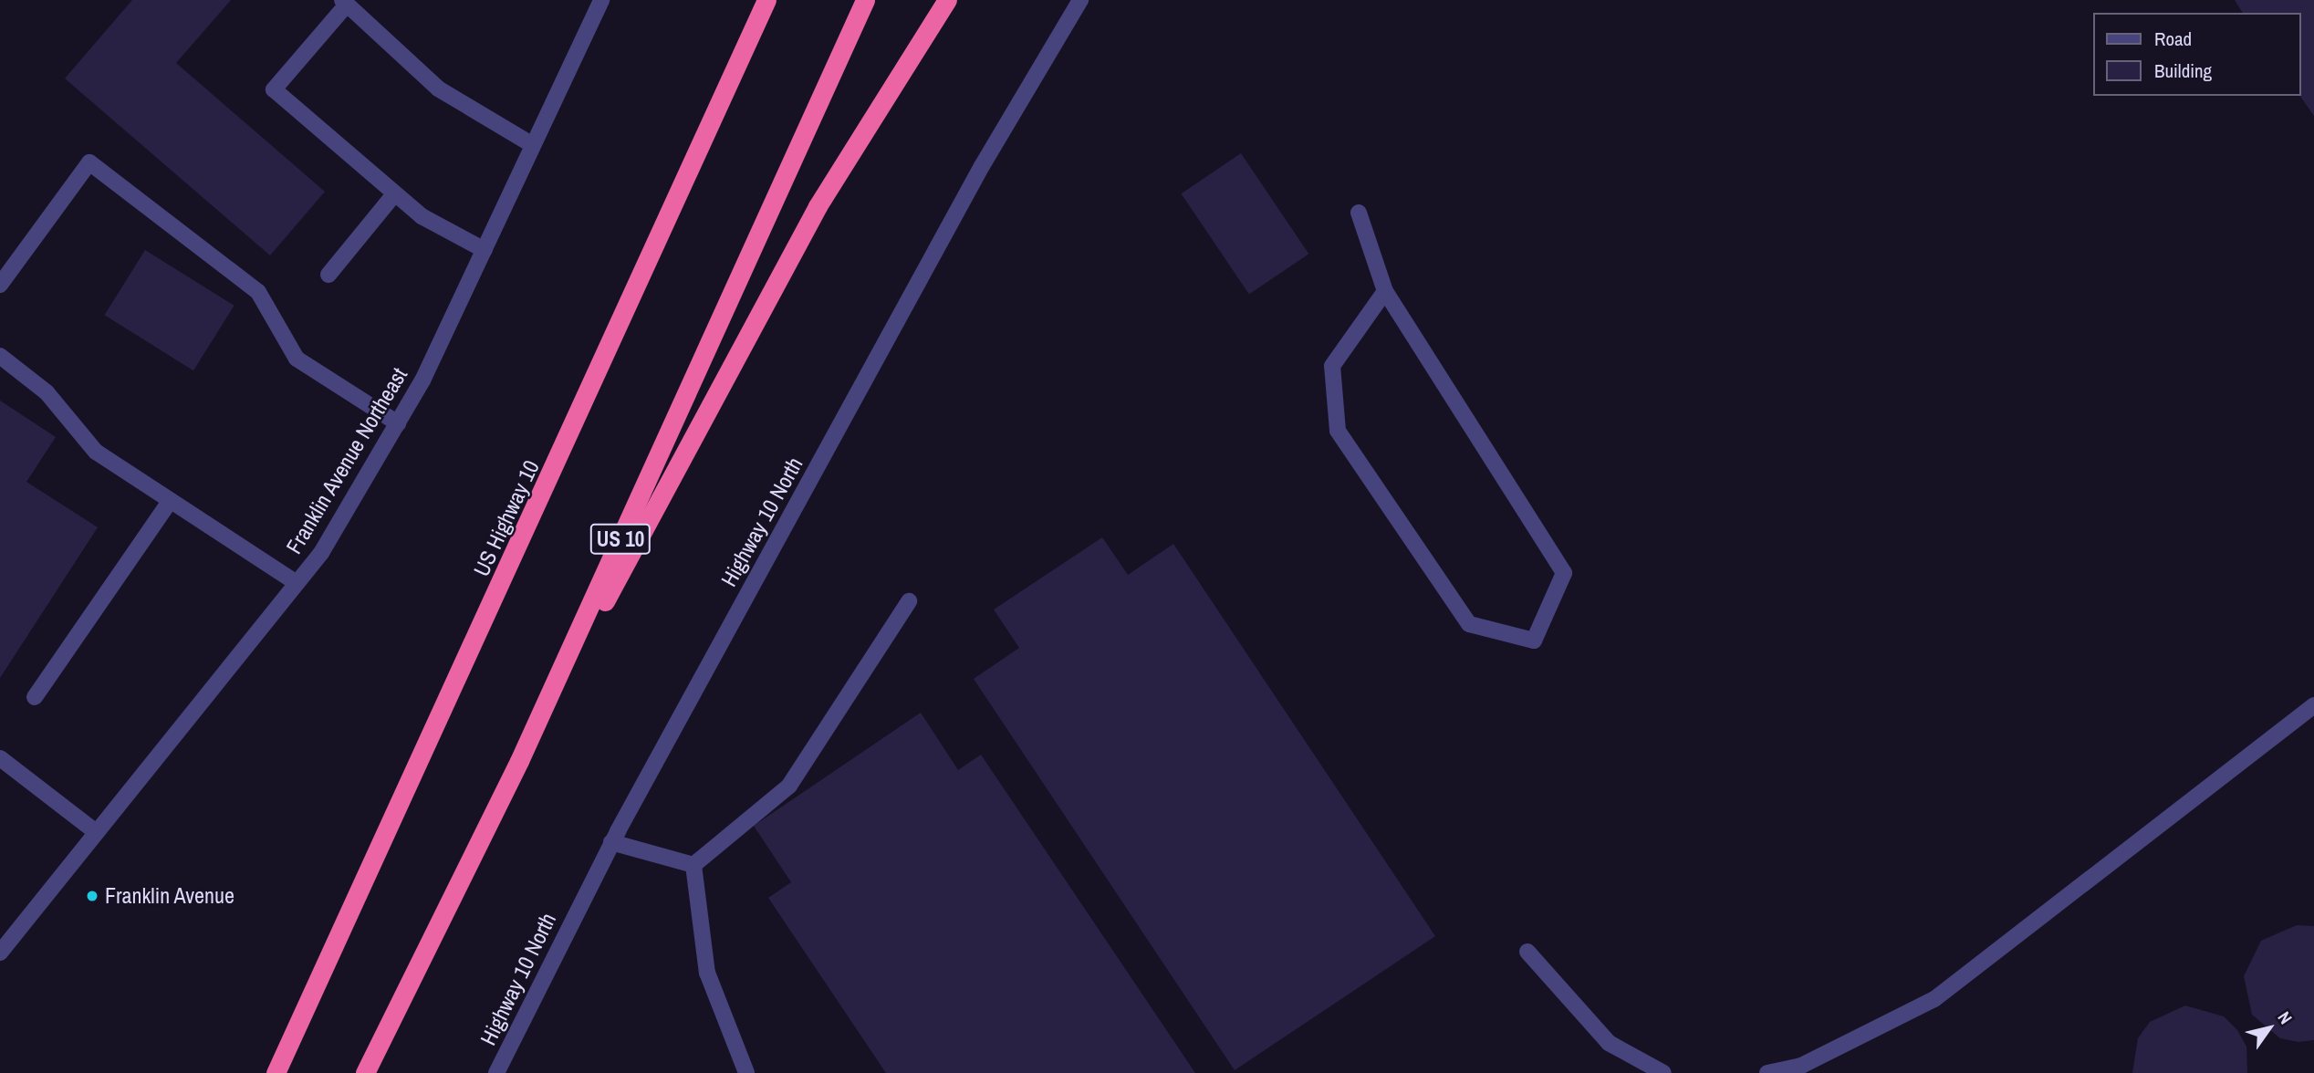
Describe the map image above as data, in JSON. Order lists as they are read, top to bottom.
{
  "streets": {
    "highway": ["US Highway 10", "US 10"],
    "street": ["Franklin Avenue Northeast", "Highway 10 North"]
  },
  "places": ["Franklin Avenue"],
  "legend": ["Road", "Building"],
  "north": "top right"
}
